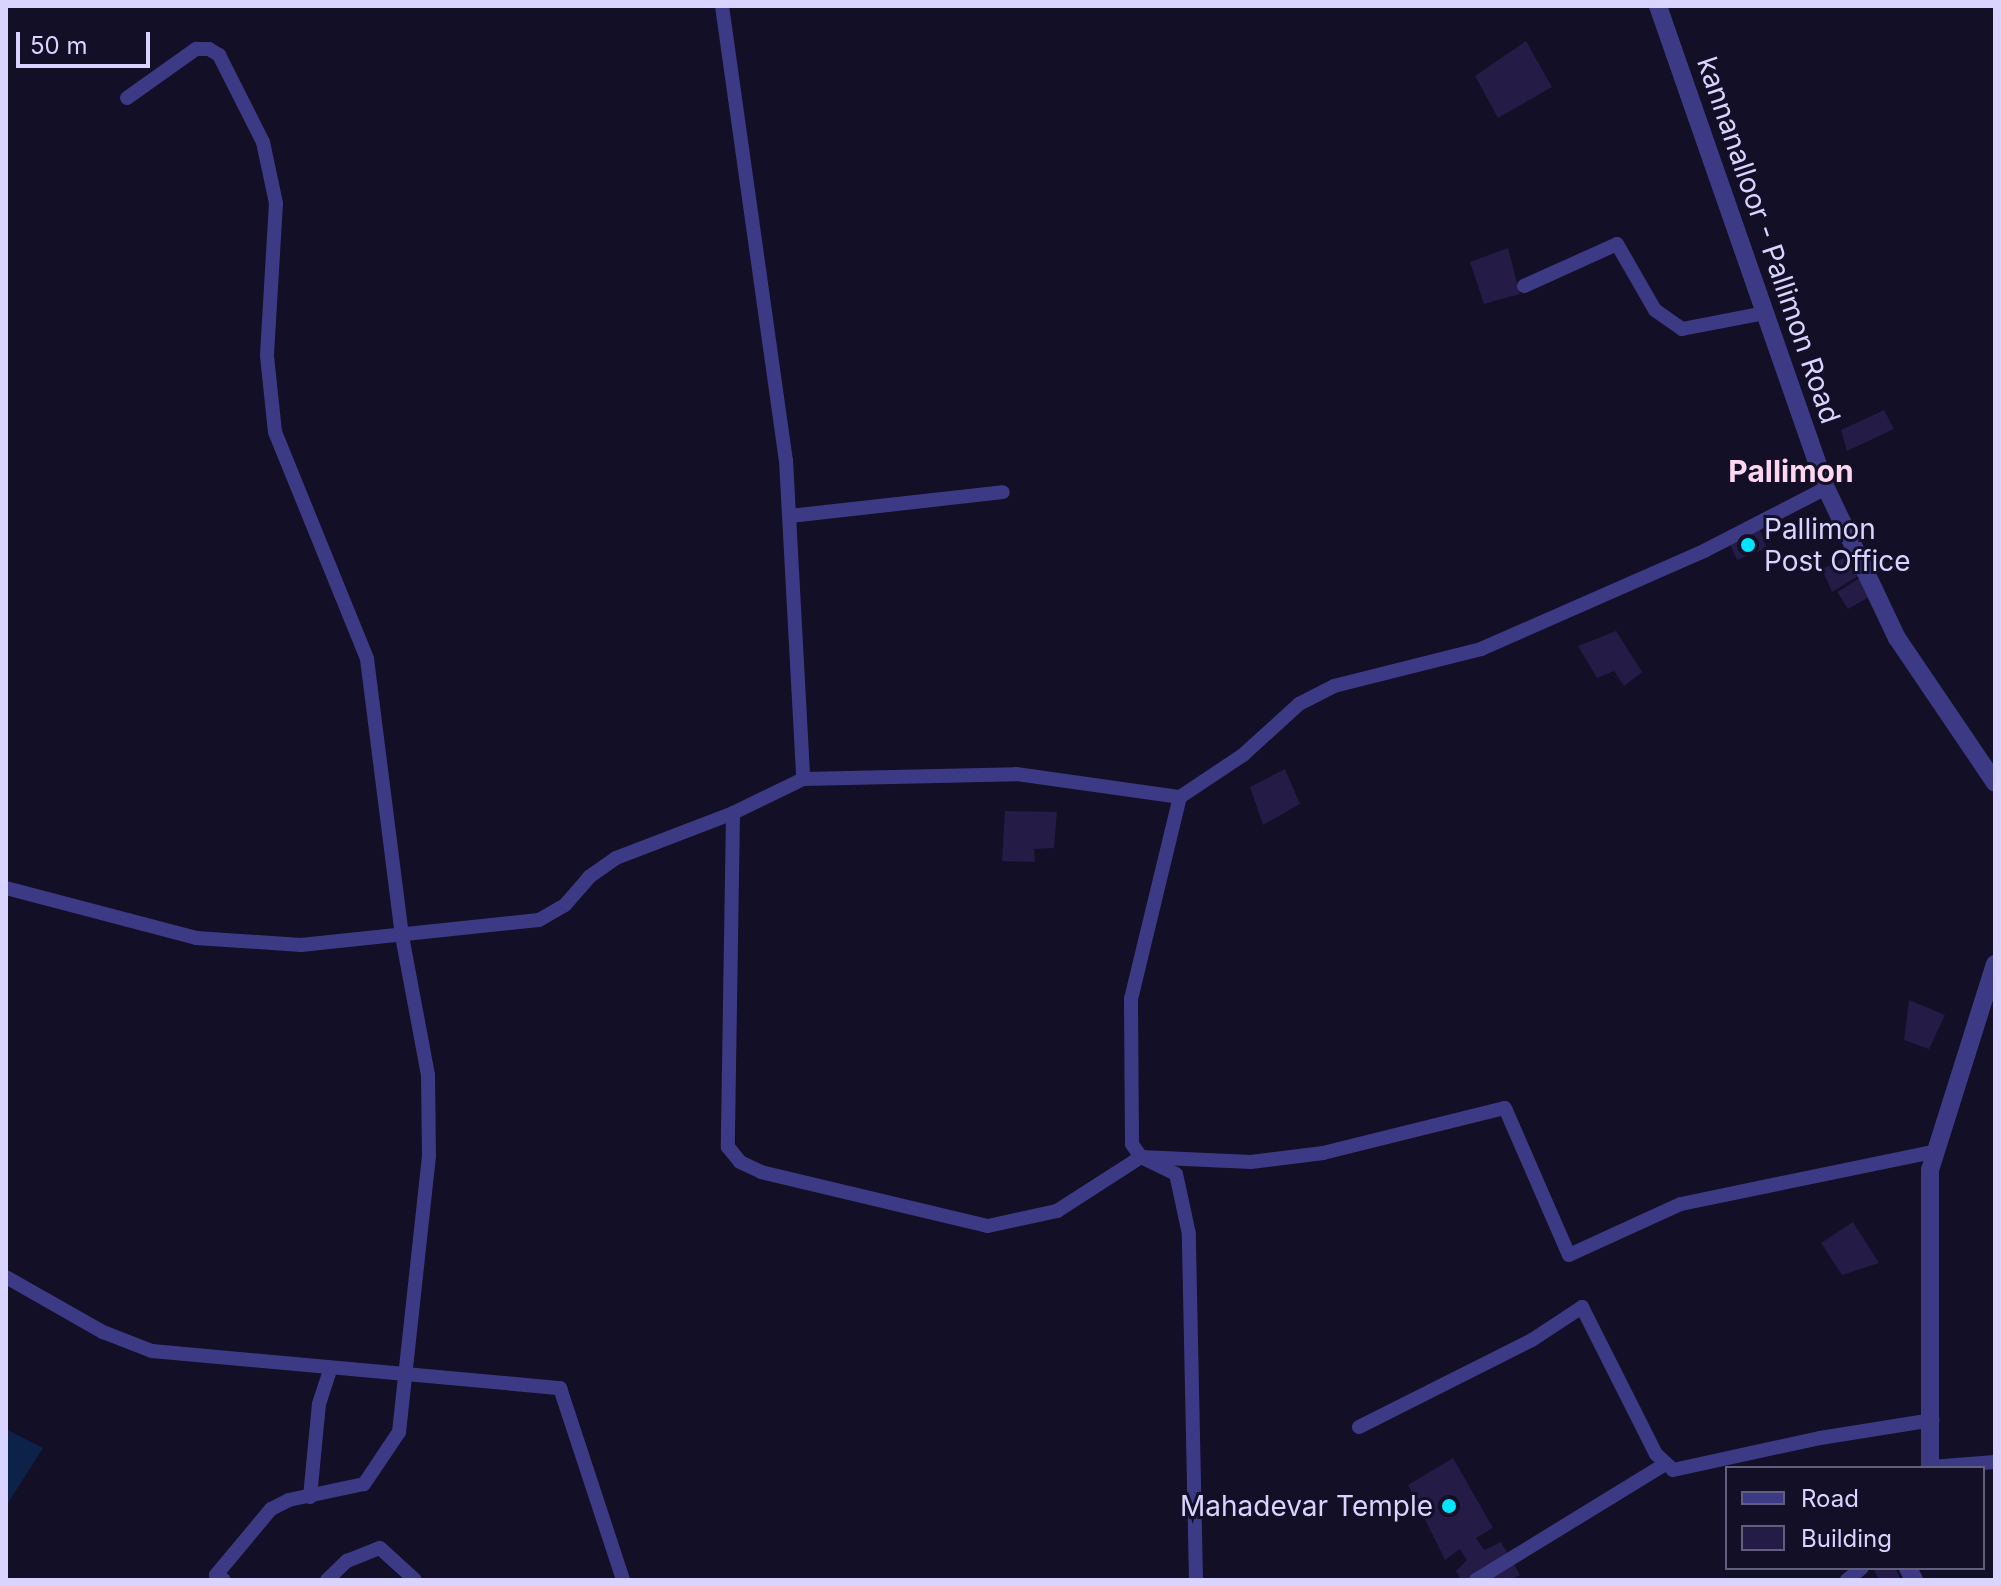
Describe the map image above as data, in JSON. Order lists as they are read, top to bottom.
{
  "streets": {
    "street": ["kannanalloor - Pallimon Road"]
  },
  "districts": ["Pallimon"],
  "places": ["Pallimon Post Office", "Mahadevar Temple"],
  "legend": ["Road", "Building"],
  "scale_bar": "50 m"
}
